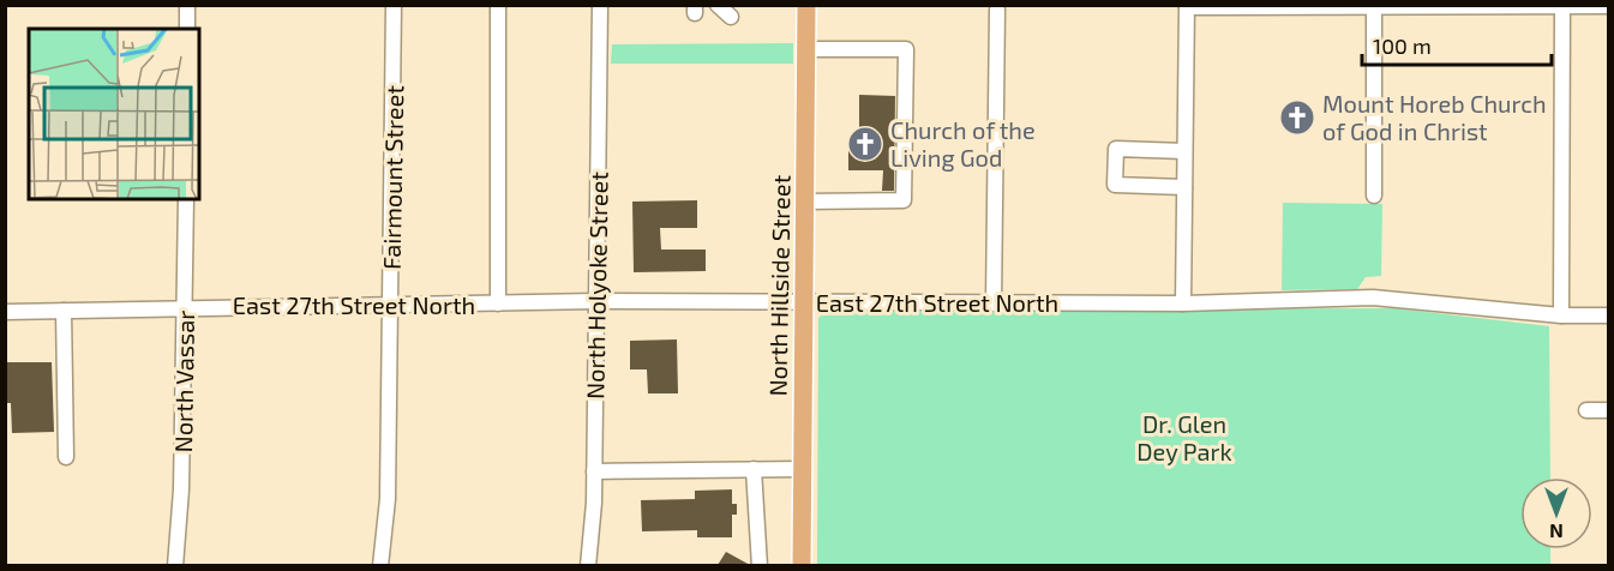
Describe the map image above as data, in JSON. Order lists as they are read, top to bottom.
{
  "streets": {
    "main road": ["North Hillside Street"],
    "street": [
      "Fairmount Street",
      "North Holyoke Street",
      "East 27th Street North",
      "North Vassar"
    ]
  },
  "crossings": [
    ["Fairmount Street", "East 27th Street North"],
    ["North Holyoke Street", "East 27th Street North"],
    ["North Hillside Street", "East 27th Street North"],
    ["East 27th Street North", "North Vassar"]
  ],
  "parks": ["Dr. Glen Dey Park"],
  "places": {
    "church": ["Mount Horeb Church of God in Christ", "Church of the Living God"]
  },
  "scale_bar": "100 m",
  "north": "bottom"
}
